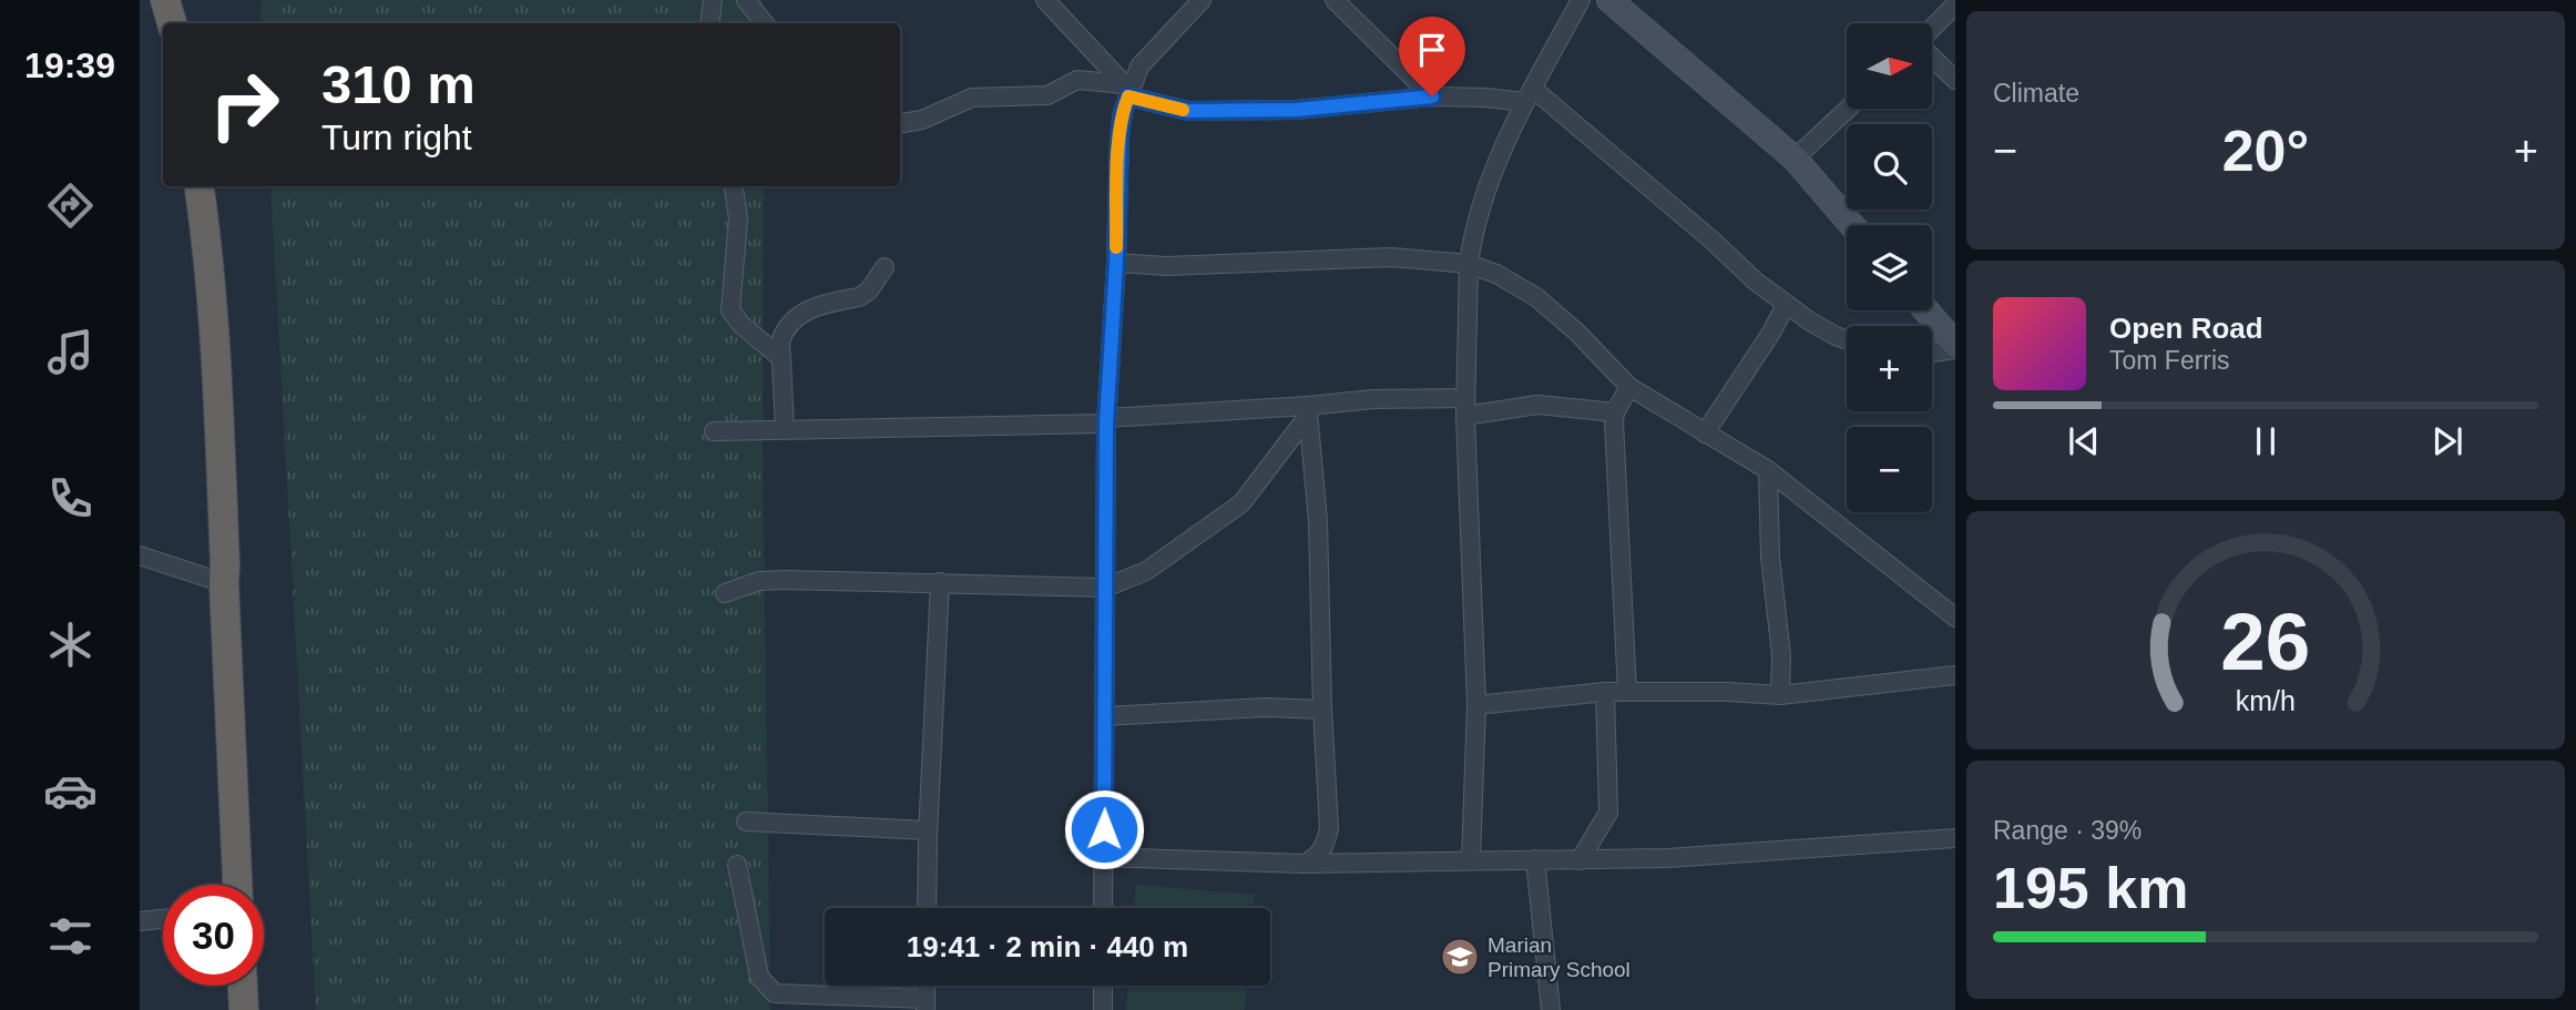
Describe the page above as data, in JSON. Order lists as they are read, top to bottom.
{
  "places": {
    "school or university": ["Marian Primary School"]
  },
  "north": "right",
  "page": {
    "tabs": "19:39",
    "tile": [
      "Climate",
      ["Range · 39%", "195 km"]
    ],
    "map_buttons": ["+", "−"],
    "turn": ["310 m", "Turn right"],
    "heat": ["−", "20°", "+"],
    "song": ["Open Road", "Tom Ferris"],
    "limit": "30",
    "trip": "19:41 · 2 min · 440 m",
    "gauge": ["26", "km/h"]
  }
}
